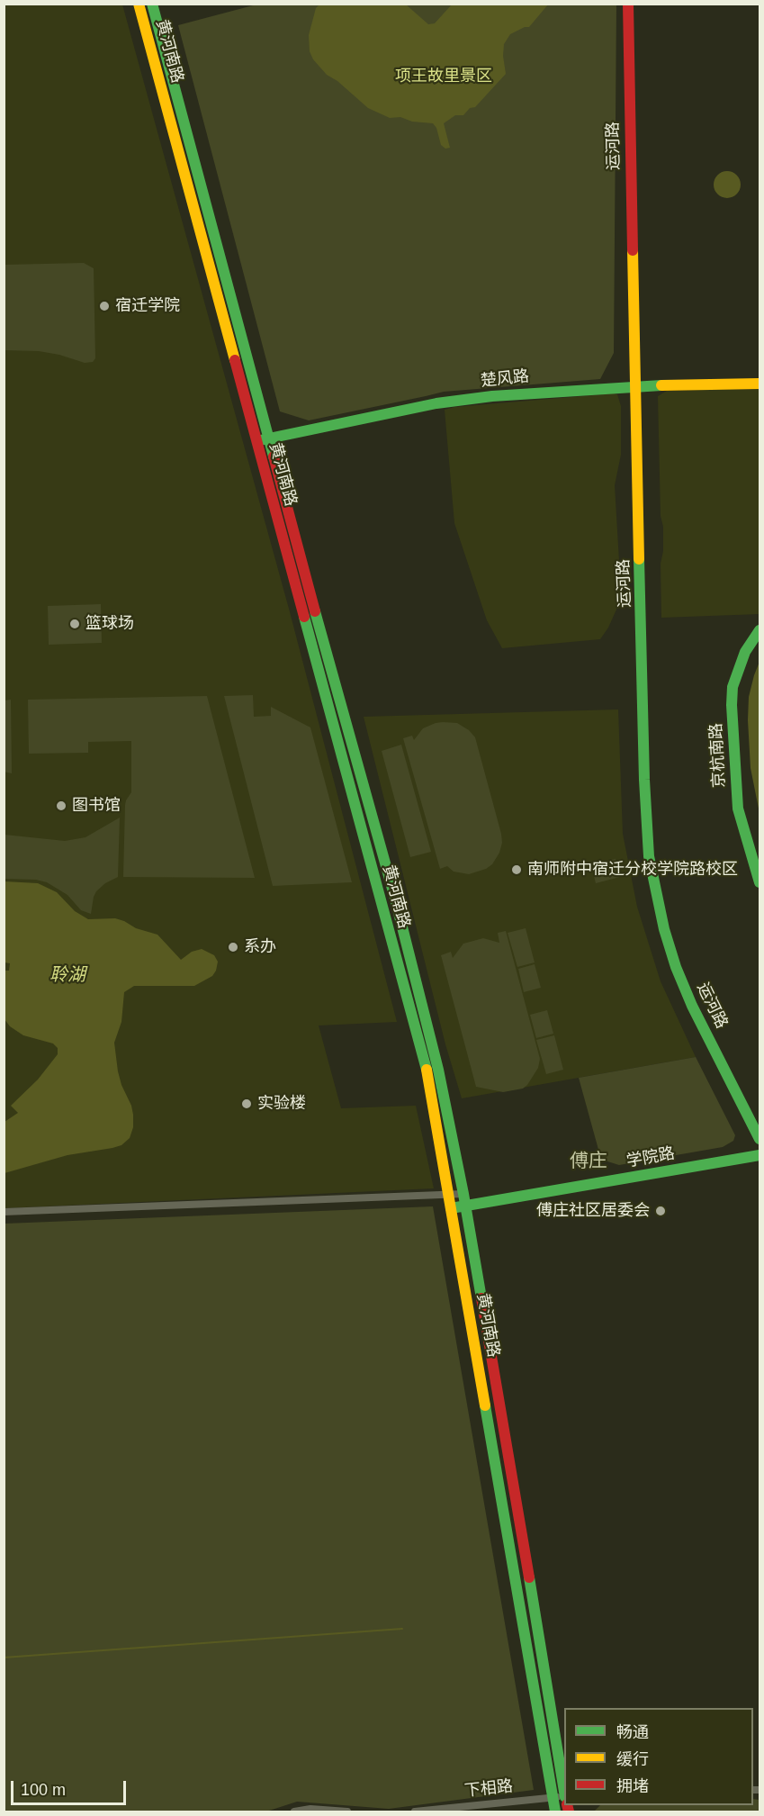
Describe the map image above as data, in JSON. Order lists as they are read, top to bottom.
{
  "streets": {
    "main road": [
      "黄河南路",
      "运河路",
      "楚风路",
      "京杭南路",
      "学院路"
    ],
    "street": ["下相路"]
  },
  "crossings": [
    ["黄河南路", "楚风路"],
    ["黄河南路", "学院路"],
    ["黄河南路", "下相路"],
    ["运河路", "楚风路"]
  ],
  "districts": ["傅庄"],
  "water": ["聆湖"],
  "parks": ["项王故里景区"],
  "places": [
    "宿迁学院",
    "篮球场",
    "图书馆",
    "南师附中宿迁分校学院路校区",
    "系办",
    "实验楼",
    "傅庄社区居委会"
  ],
  "legend": ["畅通", "缓行", "拥堵"],
  "scale_bar": "100 m"
}
